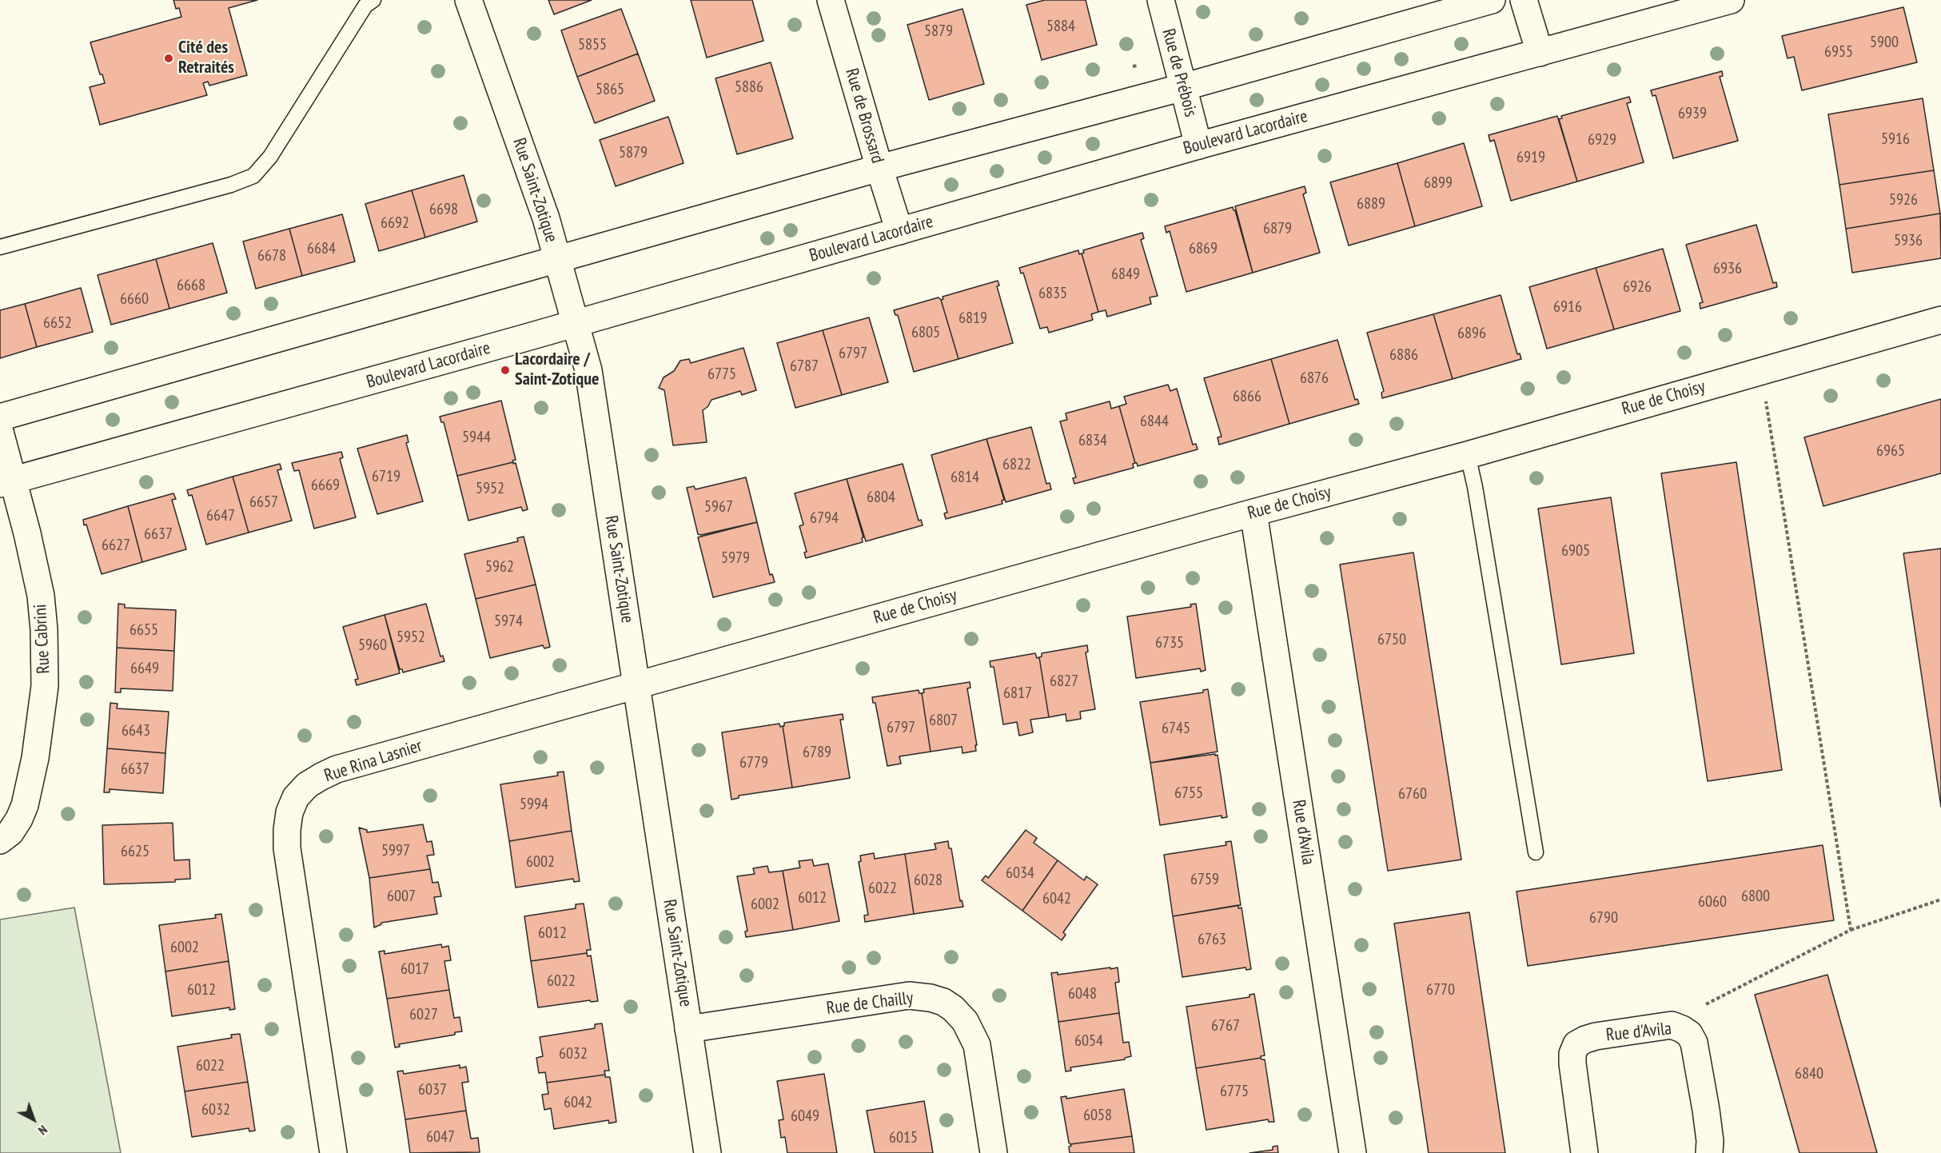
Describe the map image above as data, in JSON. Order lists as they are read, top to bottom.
{
  "streets": {
    "street": [
      "Rue de Prébois",
      "Rue de Brossard",
      "Boulevard Lacordaire",
      "Rue Saint-Zotique",
      "Rue de Choisy",
      "Rue Cabrini",
      "Rue Rina Lasnier",
      "Rue d'Avila",
      "Rue de Chailly"
    ]
  },
  "crossings": [
    ["Rue de Prébois", "Boulevard Lacordaire"],
    ["Rue de Brossard", "Boulevard Lacordaire"],
    ["Boulevard Lacordaire", "Rue Saint-Zotique"],
    ["Boulevard Lacordaire", "Rue Cabrini"],
    ["Rue Saint-Zotique", "Rue de Choisy"],
    ["Rue Saint-Zotique", "Rue Rina Lasnier"],
    ["Rue Saint-Zotique", "Rue de Chailly"],
    ["Rue de Choisy", "Rue Rina Lasnier"],
    ["Rue de Choisy", "Rue d'Avila"]
  ],
  "places": ["Cité des Retraités", "Lacordaire / Saint-Zotique"],
  "house_numbers": [
    "5884",
    "5879",
    "5900",
    "5855",
    "6955",
    "5886",
    "5865",
    "6939",
    "5916",
    "6929",
    "5879",
    "6919",
    "6899",
    "5926",
    "6889",
    "6698",
    "6692",
    "6879",
    "5936",
    "6684",
    "6869",
    "6678",
    "6936",
    "6849",
    "6668",
    "6926",
    "6835",
    "6660",
    "6916",
    "6819",
    "6652",
    "6805",
    "6896",
    "6797",
    "6886",
    "6787",
    "6775",
    "6876",
    "6866",
    "6844",
    "5944",
    "6834",
    "6965",
    "6822",
    "6719",
    "6814",
    "6669",
    "5952",
    "6804",
    "6657",
    "5967",
    "6647",
    "6794",
    "6637",
    "6627",
    "6905",
    "5979",
    "5962",
    "5974",
    "6655",
    "5952",
    "6750",
    "6735",
    "5960",
    "6649",
    "6827",
    "6817",
    "6807",
    "6797",
    "6745",
    "6643",
    "6789",
    "6779",
    "6637",
    "6755",
    "6760",
    "5994",
    "5997",
    "6625",
    "6002",
    "6034",
    "6759",
    "6028",
    "6022",
    "6007",
    "6800",
    "6012",
    "6042",
    "6060",
    "6002",
    "6790",
    "6012",
    "6763",
    "6002",
    "6017",
    "6022",
    "6012",
    "6770",
    "6048",
    "6027",
    "6767",
    "6054",
    "6032",
    "6022",
    "6840",
    "6037",
    "6775",
    "6042",
    "6032",
    "6058",
    "6049",
    "6047",
    "6015"
  ],
  "north": "bottom right"
}
